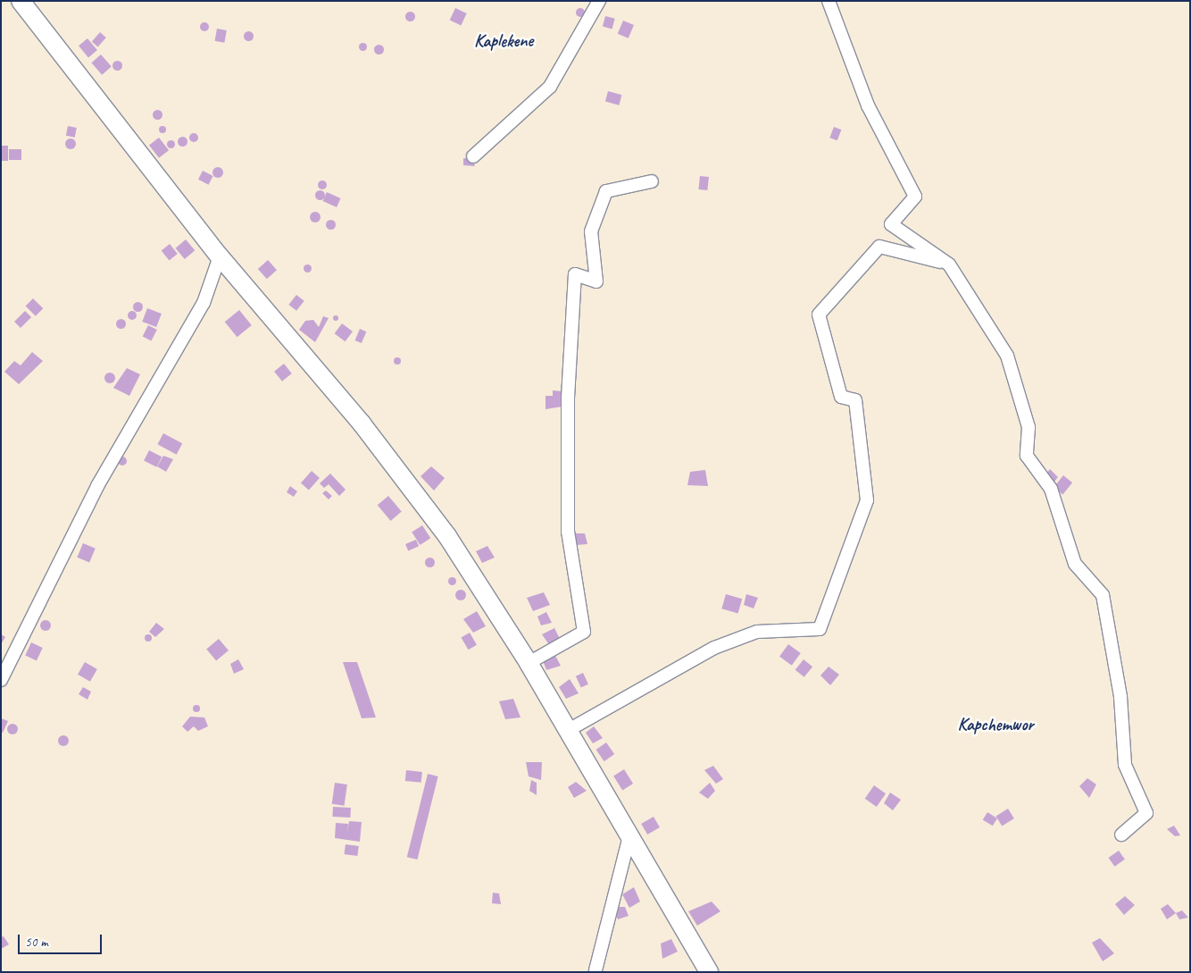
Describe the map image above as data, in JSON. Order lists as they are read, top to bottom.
{
  "districts": ["Kaplekene", "Kapchemwor"],
  "scale_bar": "50 m"
}
